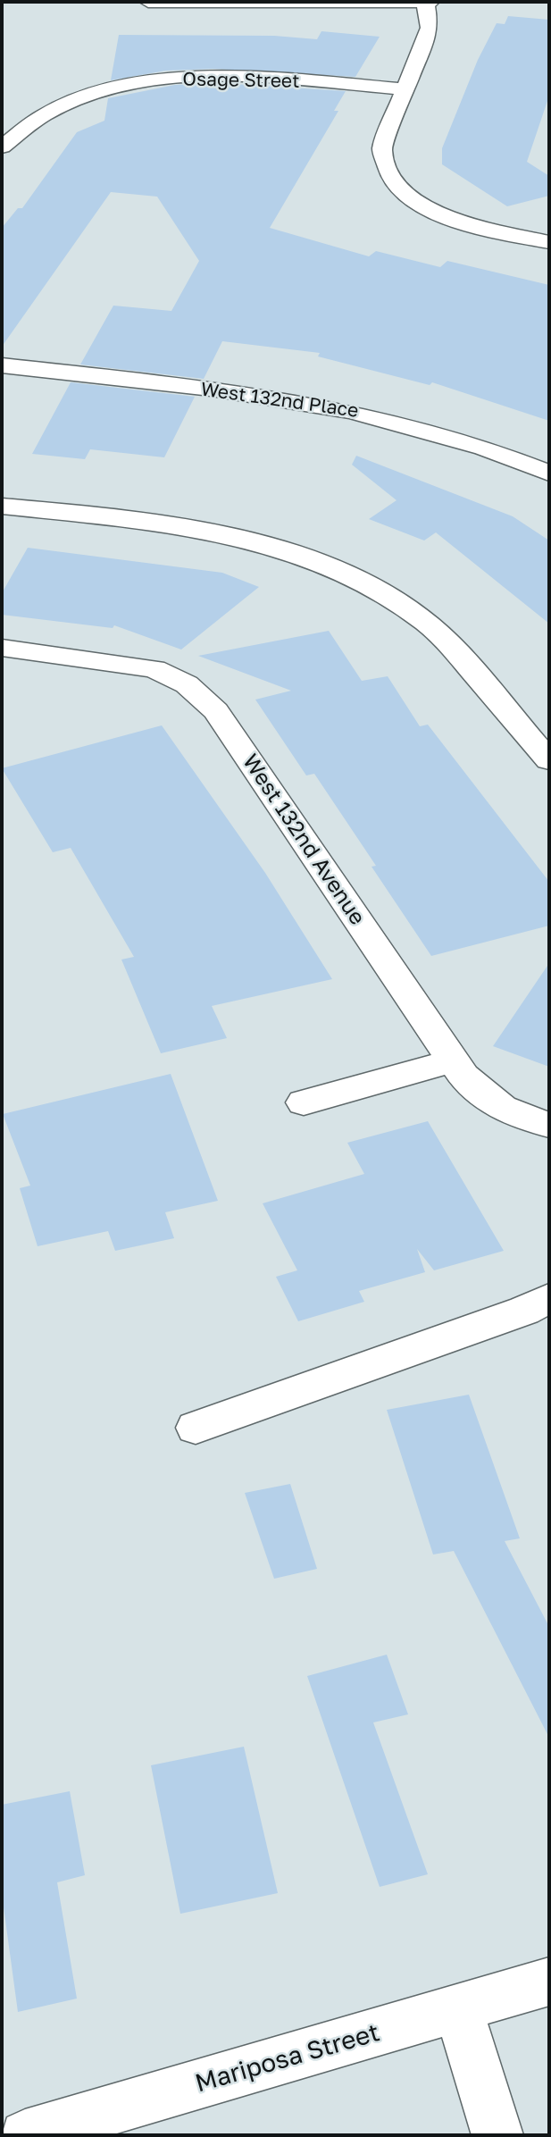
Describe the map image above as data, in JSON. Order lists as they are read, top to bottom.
{
  "streets": {
    "street": [
      "Osage Street",
      "West 132nd Place",
      "West 132nd Avenue",
      "Mariposa Street"
    ]
  }
}
